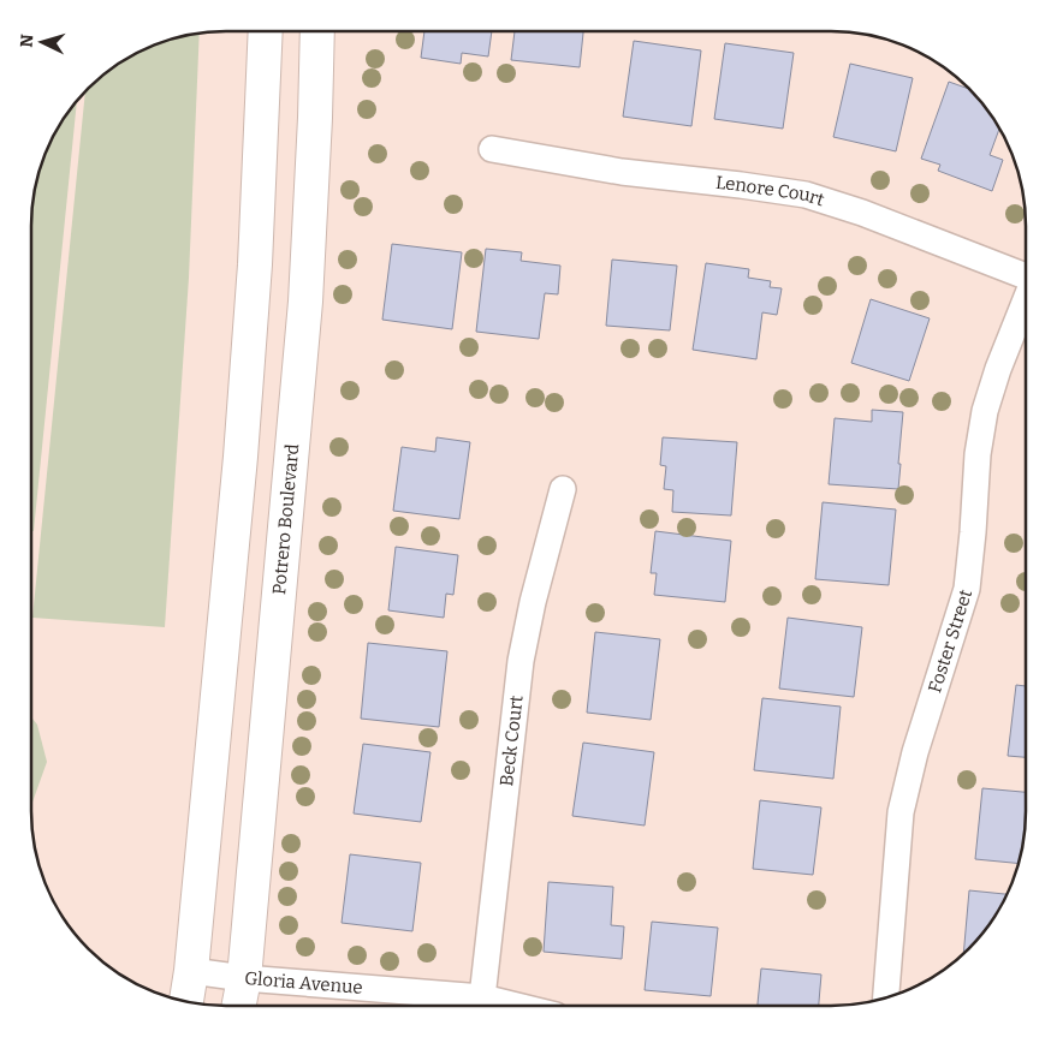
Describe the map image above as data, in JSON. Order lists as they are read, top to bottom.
{
  "streets": {
    "street": [
      "Lenore Court",
      "Potrero Boulevard",
      "Foster Street",
      "Beck Court",
      "Gloria Avenue"
    ]
  },
  "crossings": [
    ["Potrero Boulevard", "Gloria Avenue"],
    ["Beck Court", "Gloria Avenue"]
  ],
  "north": "left"
}
